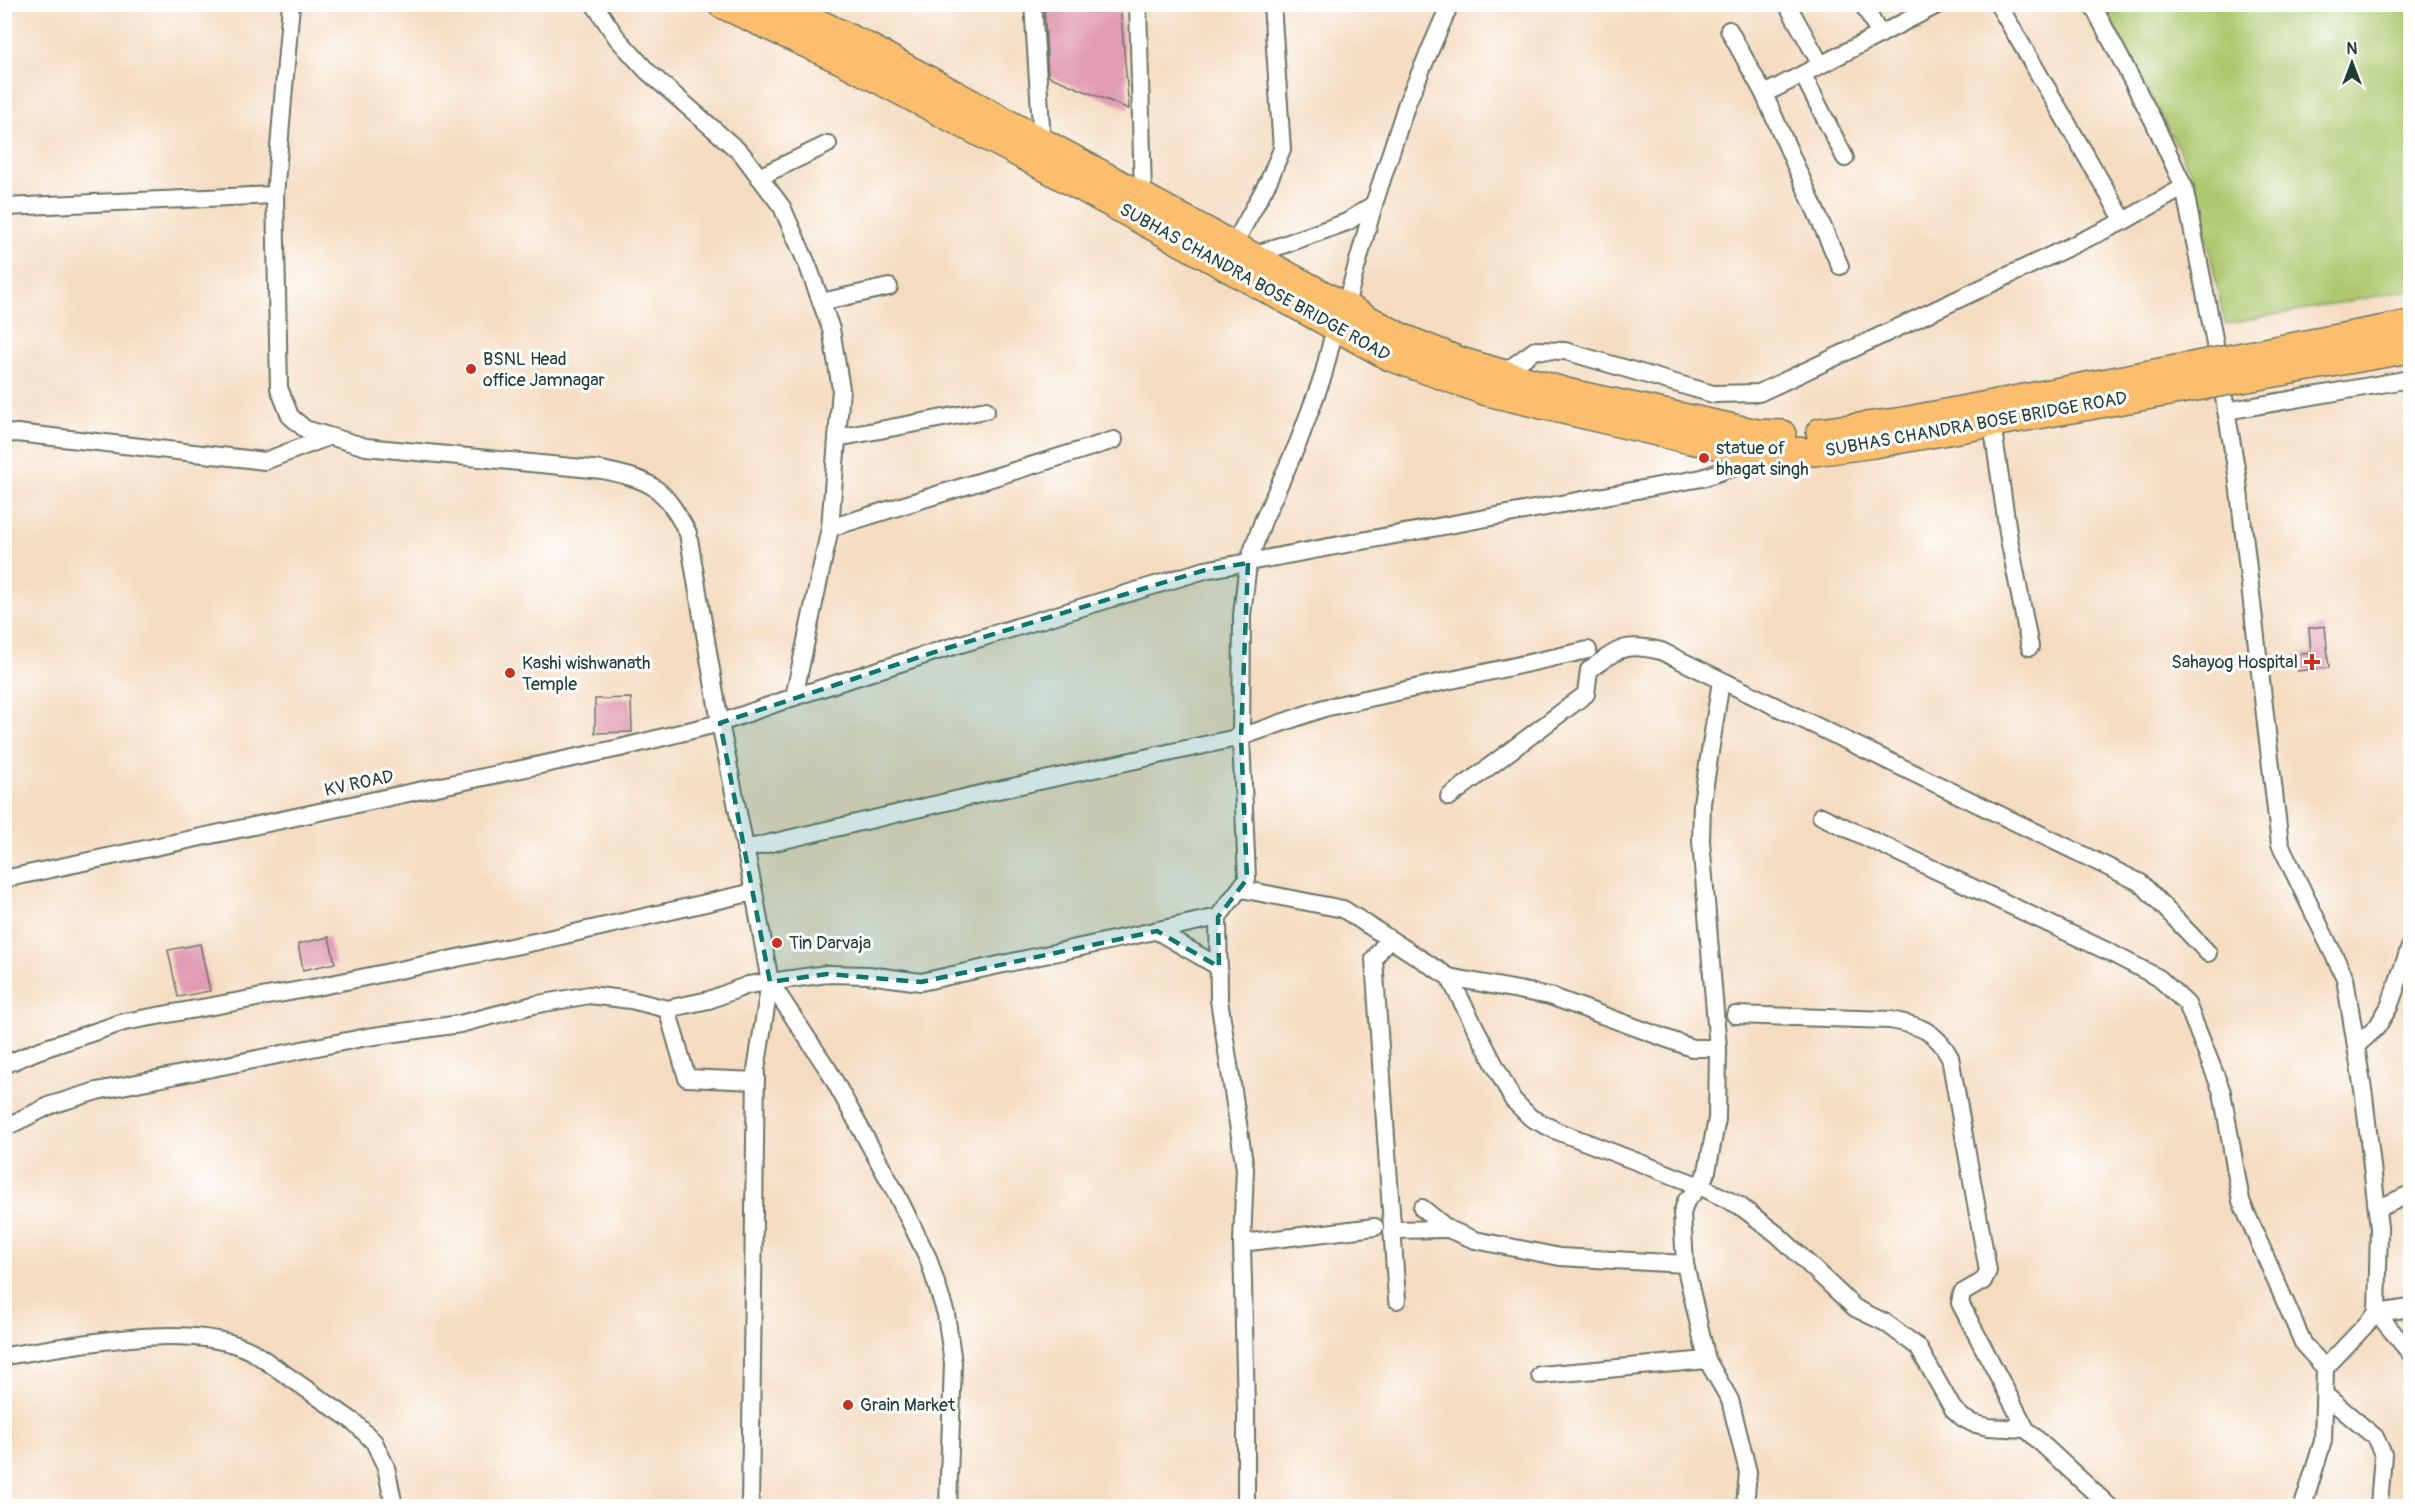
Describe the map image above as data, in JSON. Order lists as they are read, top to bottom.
{
  "streets": {
    "main road": ["SUBHAS CHANDRA BOSE BRIDGE ROAD"],
    "street": ["KV ROAD"]
  },
  "crossings": [
    ["SUBHAS CHANDRA BOSE BRIDGE ROAD", "KV ROAD"]
  ],
  "places": {
    "other": [
      "BSNL Head office Jamnagar",
      "statue of bhagat singh",
      "Kashi wishwanath Temple",
      "Tin Darvaja",
      "Grain Market"
    ],
    "health": ["Sahayog Hospital"]
  },
  "north": "top"
}
